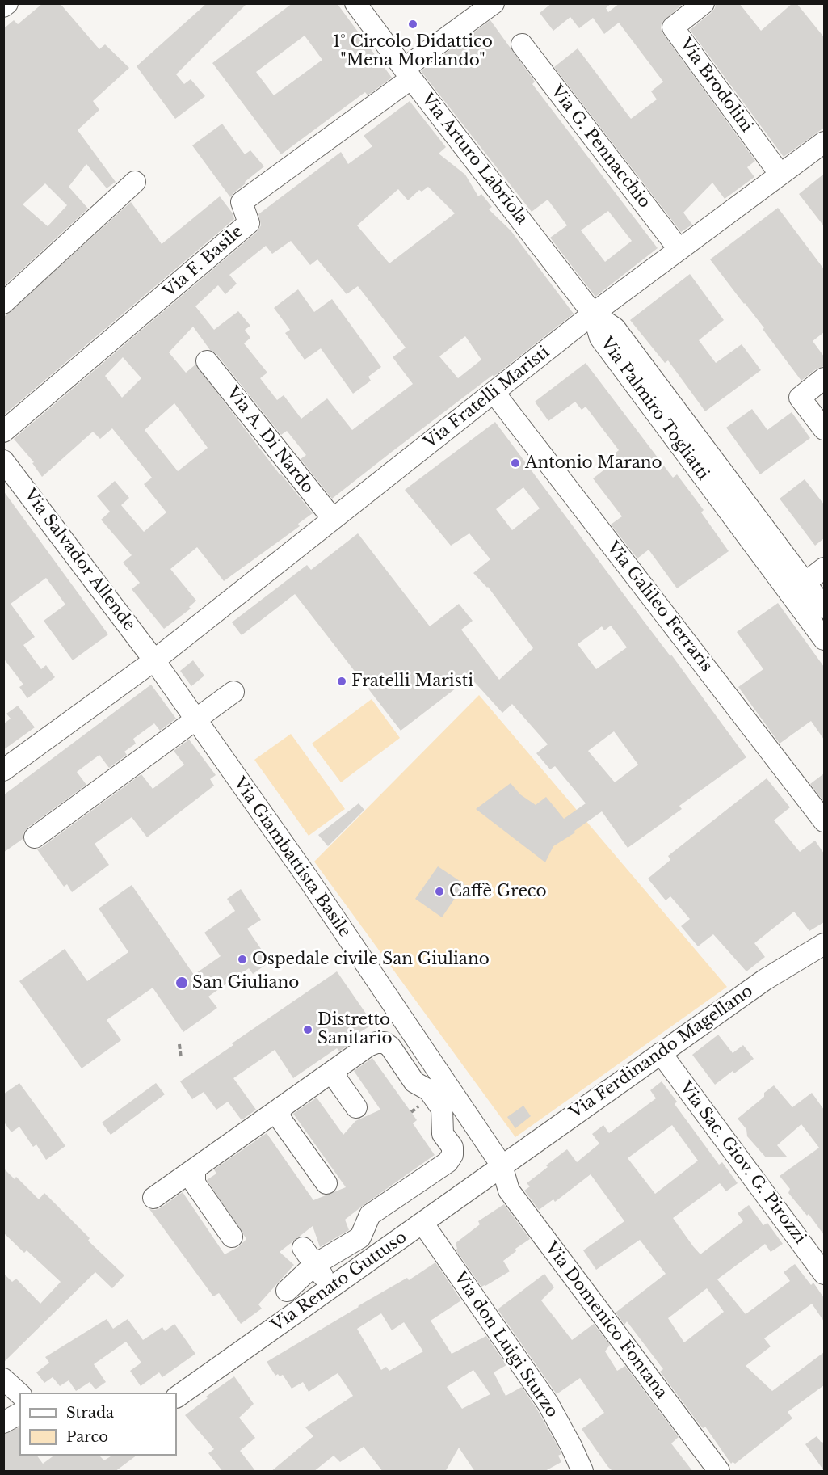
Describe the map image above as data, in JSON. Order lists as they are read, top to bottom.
{
  "streets": {
    "street": [
      "Via Brodolini",
      "Via G. Pennacchio",
      "Via Arturo Labriola",
      "Via F. Basile",
      "Via Fratelli Maristi",
      "Via Palmiro Togliatti",
      "Via A. Di Nardo",
      "Via Salvador Allende",
      "Via Galileo Ferraris",
      "Via Giambattista Basile",
      "Via Ferdinando Magellano",
      "Via Sac. Giov. G. Pirozzi",
      "Via Renato Guttuso",
      "Via Domenico Fontana",
      "Via don Luigi Sturzo"
    ]
  },
  "crossings": [
    ["Via Brodolini", "Via Fratelli Maristi"],
    ["Via G. Pennacchio", "Via Fratelli Maristi"],
    ["Via Arturo Labriola", "Via F. Basile"],
    ["Via Arturo Labriola", "Via Fratelli Maristi"],
    ["Via Arturo Labriola", "Via Palmiro Togliatti"],
    ["Via Fratelli Maristi", "Via Palmiro Togliatti"],
    ["Via Fratelli Maristi", "Via A. Di Nardo"],
    ["Via Fratelli Maristi", "Via Salvador Allende"],
    ["Via Fratelli Maristi", "Via Galileo Ferraris"],
    ["Via Fratelli Maristi", "Via Giambattista Basile"],
    ["Via Salvador Allende", "Via Giambattista Basile"],
    ["Via Giambattista Basile", "Via Ferdinando Magellano"],
    ["Via Giambattista Basile", "Via Renato Guttuso"],
    ["Via Giambattista Basile", "Via Domenico Fontana"],
    ["Via Ferdinando Magellano", "Via Sac. Giov. G. Pirozzi"],
    ["Via Ferdinando Magellano", "Via Renato Guttuso"],
    ["Via Ferdinando Magellano", "Via Domenico Fontana"],
    ["Via Renato Guttuso", "Via Domenico Fontana"],
    ["Via Renato Guttuso", "Via don Luigi Sturzo"]
  ],
  "places": [
    "1° Circolo Didattico \"Mena Morlando\"",
    "Antonio Marano",
    "Fratelli Maristi",
    "Caffè Greco",
    "Ospedale civile San Giuliano",
    "San Giuliano",
    "Distretto Sanitario"
  ],
  "legend": ["Strada", "Parco"]
}
